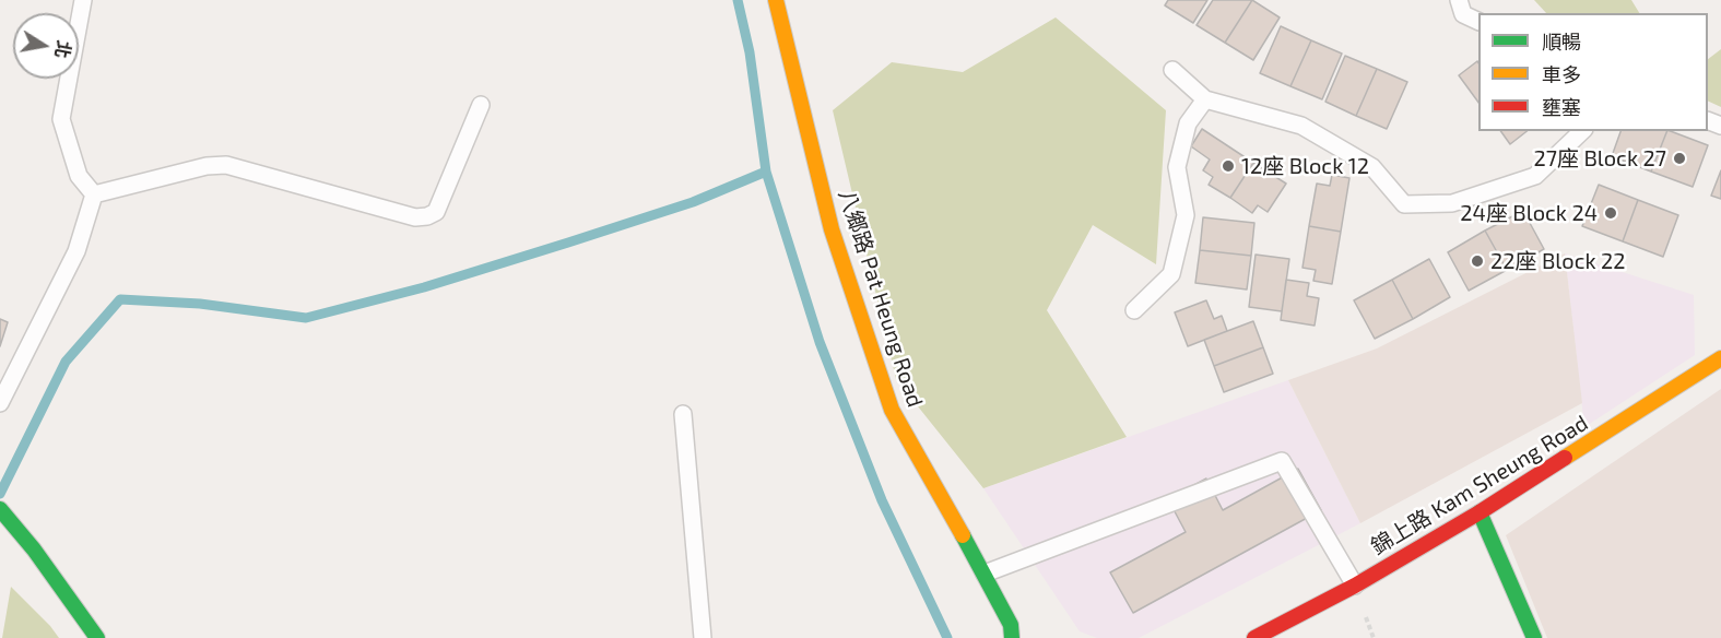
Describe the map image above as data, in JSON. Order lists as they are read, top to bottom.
{
  "streets": {
    "main road": ["八鄉路 Pat Heung Road", "錦上路 Kam Sheung Road"]
  },
  "places": [
    "27座 Block 27",
    "12座 Block 12",
    "24座 Block 24",
    "22座 Block 22"
  ],
  "legend": ["順暢", "車多", "壅塞"],
  "north": "right"
}
